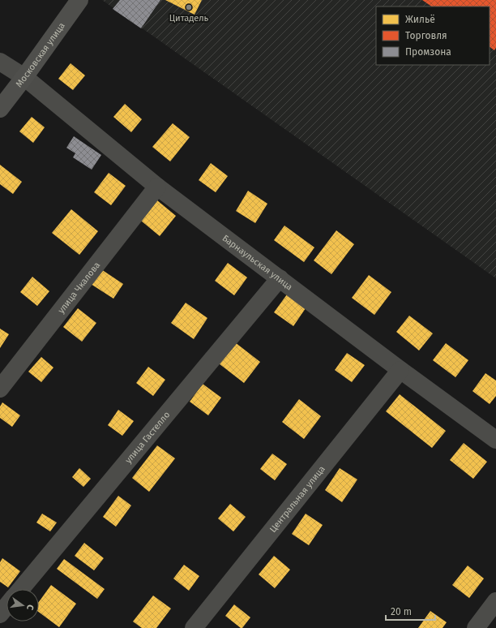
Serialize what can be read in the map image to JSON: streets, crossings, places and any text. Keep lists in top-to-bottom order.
{
  "streets": {
    "main road": ["Московская улица"],
    "street": [
      "Барнаульская улица",
      "улица Чкалова",
      "улица Гастелло",
      "Центральная улица"
    ]
  },
  "crossings": [
    ["Московская улица", "Барнаульская улица"],
    ["Барнаульская улица", "улица Чкалова"],
    ["Барнаульская улица", "улица Гастелло"],
    ["Барнаульская улица", "Центральная улица"]
  ],
  "places": ["Цитадель"],
  "legend": ["Жильё", "Торговля", "Промзона"],
  "scale_bar": "20 m",
  "north": "right"
}
